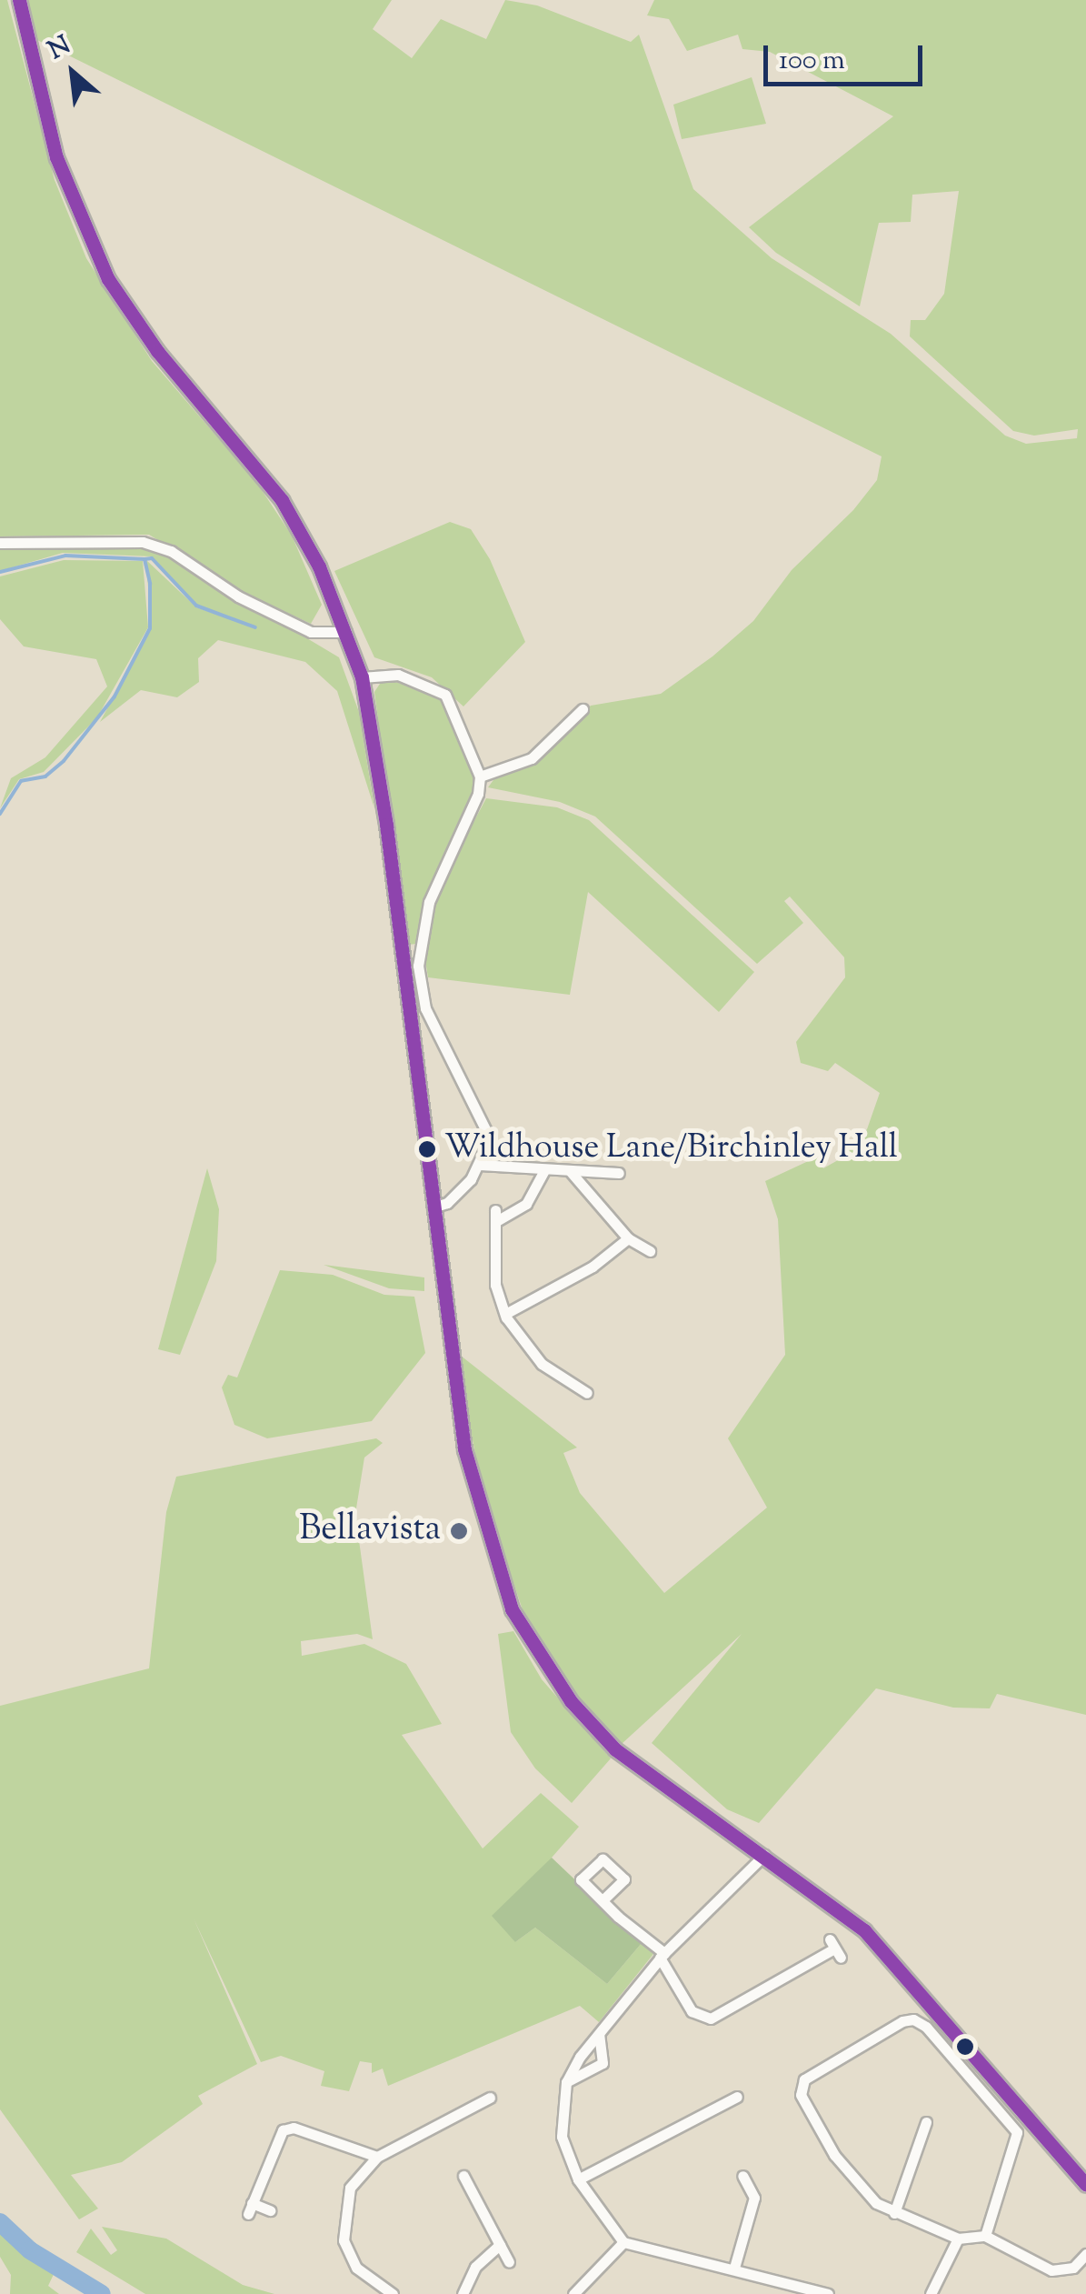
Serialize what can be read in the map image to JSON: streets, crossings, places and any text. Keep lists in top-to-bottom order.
{
  "places": ["Wildhouse Lane/Birchinley Hall", "Bellavista"],
  "scale_bar": "100 m",
  "north": "top left"
}
